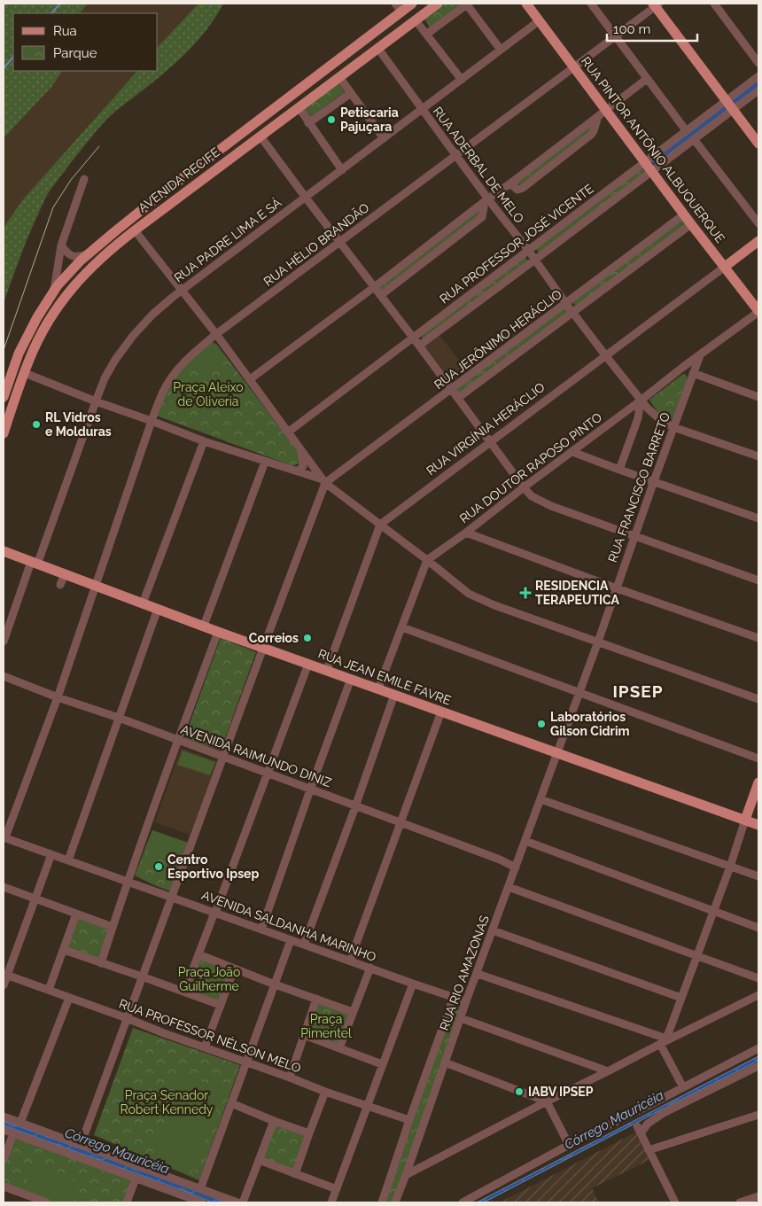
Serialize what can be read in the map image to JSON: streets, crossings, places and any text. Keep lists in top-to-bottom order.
{
  "streets": {
    "main road": [
      "RUA PINTOR ANTÔNIO ALBUQUERQUE",
      "AVENIDA RECIFE",
      "RUA VIRGÍNIA HERÁCLIO",
      "RUA JEAN EMILE FAVRE"
    ],
    "street": [
      "RUA ADERBAL DE MELO",
      "RUA PADRE LIMA E SÁ",
      "RUA PROFESSOR JOSÉ VICENTE",
      "RUA HÉLIO BRANDÃO",
      "RUA JERÔNIMO HERÁCLIO",
      "RUA DOUTOR RAPOSO PINTO",
      "RUA FRANCISCO BARRETO",
      "AVENIDA RAIMUNDO DINIZ",
      "AVENIDA SALDANHA MARINHO",
      "RUA RIO AMAZONAS",
      "RUA PROFESSOR NÉLSON MELO"
    ]
  },
  "crossings": [
    ["RUA PINTOR ANTÔNIO ALBUQUERQUE", "RUA PADRE LIMA E SÁ"],
    ["RUA PINTOR ANTÔNIO ALBUQUERQUE", "RUA PROFESSOR JOSÉ VICENTE"],
    ["RUA PINTOR ANTÔNIO ALBUQUERQUE", "RUA HÉLIO BRANDÃO"],
    ["RUA PINTOR ANTÔNIO ALBUQUERQUE", "RUA JERÔNIMO HERÁCLIO"],
    ["RUA PINTOR ANTÔNIO ALBUQUERQUE", "RUA VIRGÍNIA HERÁCLIO"],
    ["RUA PINTOR ANTÔNIO ALBUQUERQUE", "RUA DOUTOR RAPOSO PINTO"],
    ["RUA ADERBAL DE MELO", "AVENIDA RECIFE"],
    ["RUA ADERBAL DE MELO", "RUA PADRE LIMA E SÁ"],
    ["RUA ADERBAL DE MELO", "RUA PROFESSOR JOSÉ VICENTE"],
    ["RUA ADERBAL DE MELO", "RUA HÉLIO BRANDÃO"],
    ["RUA ADERBAL DE MELO", "RUA JERÔNIMO HERÁCLIO"],
    ["RUA ADERBAL DE MELO", "RUA VIRGÍNIA HERÁCLIO"],
    ["RUA ADERBAL DE MELO", "RUA DOUTOR RAPOSO PINTO"],
    ["RUA ADERBAL DE MELO", "RUA FRANCISCO BARRETO"],
    ["RUA PADRE LIMA E SÁ", "RUA JEAN EMILE FAVRE"],
    ["RUA HÉLIO BRANDÃO", "RUA JEAN EMILE FAVRE"],
    ["RUA HÉLIO BRANDÃO", "AVENIDA RAIMUNDO DINIZ"],
    ["RUA HÉLIO BRANDÃO", "AVENIDA SALDANHA MARINHO"],
    ["RUA DOUTOR RAPOSO PINTO", "RUA FRANCISCO BARRETO"],
    ["RUA FRANCISCO BARRETO", "RUA JEAN EMILE FAVRE"],
    ["RUA FRANCISCO BARRETO", "RUA RIO AMAZONAS"],
    ["RUA JEAN EMILE FAVRE", "RUA RIO AMAZONAS"],
    ["AVENIDA RAIMUNDO DINIZ", "RUA RIO AMAZONAS"],
    ["AVENIDA SALDANHA MARINHO", "RUA RIO AMAZONAS"],
    ["RUA RIO AMAZONAS", "RUA PROFESSOR NÉLSON MELO"]
  ],
  "districts": ["IPSEP"],
  "water": ["Córrego Mauricéia"],
  "parks": [
    "Praça Aleixo de Oliveria",
    "Praça João Guilherme",
    "Praça Pimentel",
    "Praça Senador Robert Kennedy"
  ],
  "places": {
    "other": [
      "Petiscaria Pajuçara",
      "RL Vidros e Molduras",
      "Correios",
      "Laboratórios Gilson Cidrim",
      "Centro Esportivo Ipsep",
      "IABV IPSEP"
    ],
    "health": ["RESIDENCIA TERAPEUTICA"]
  },
  "legend": ["Rua", "Parque"],
  "scale_bar": "100 m"
}
